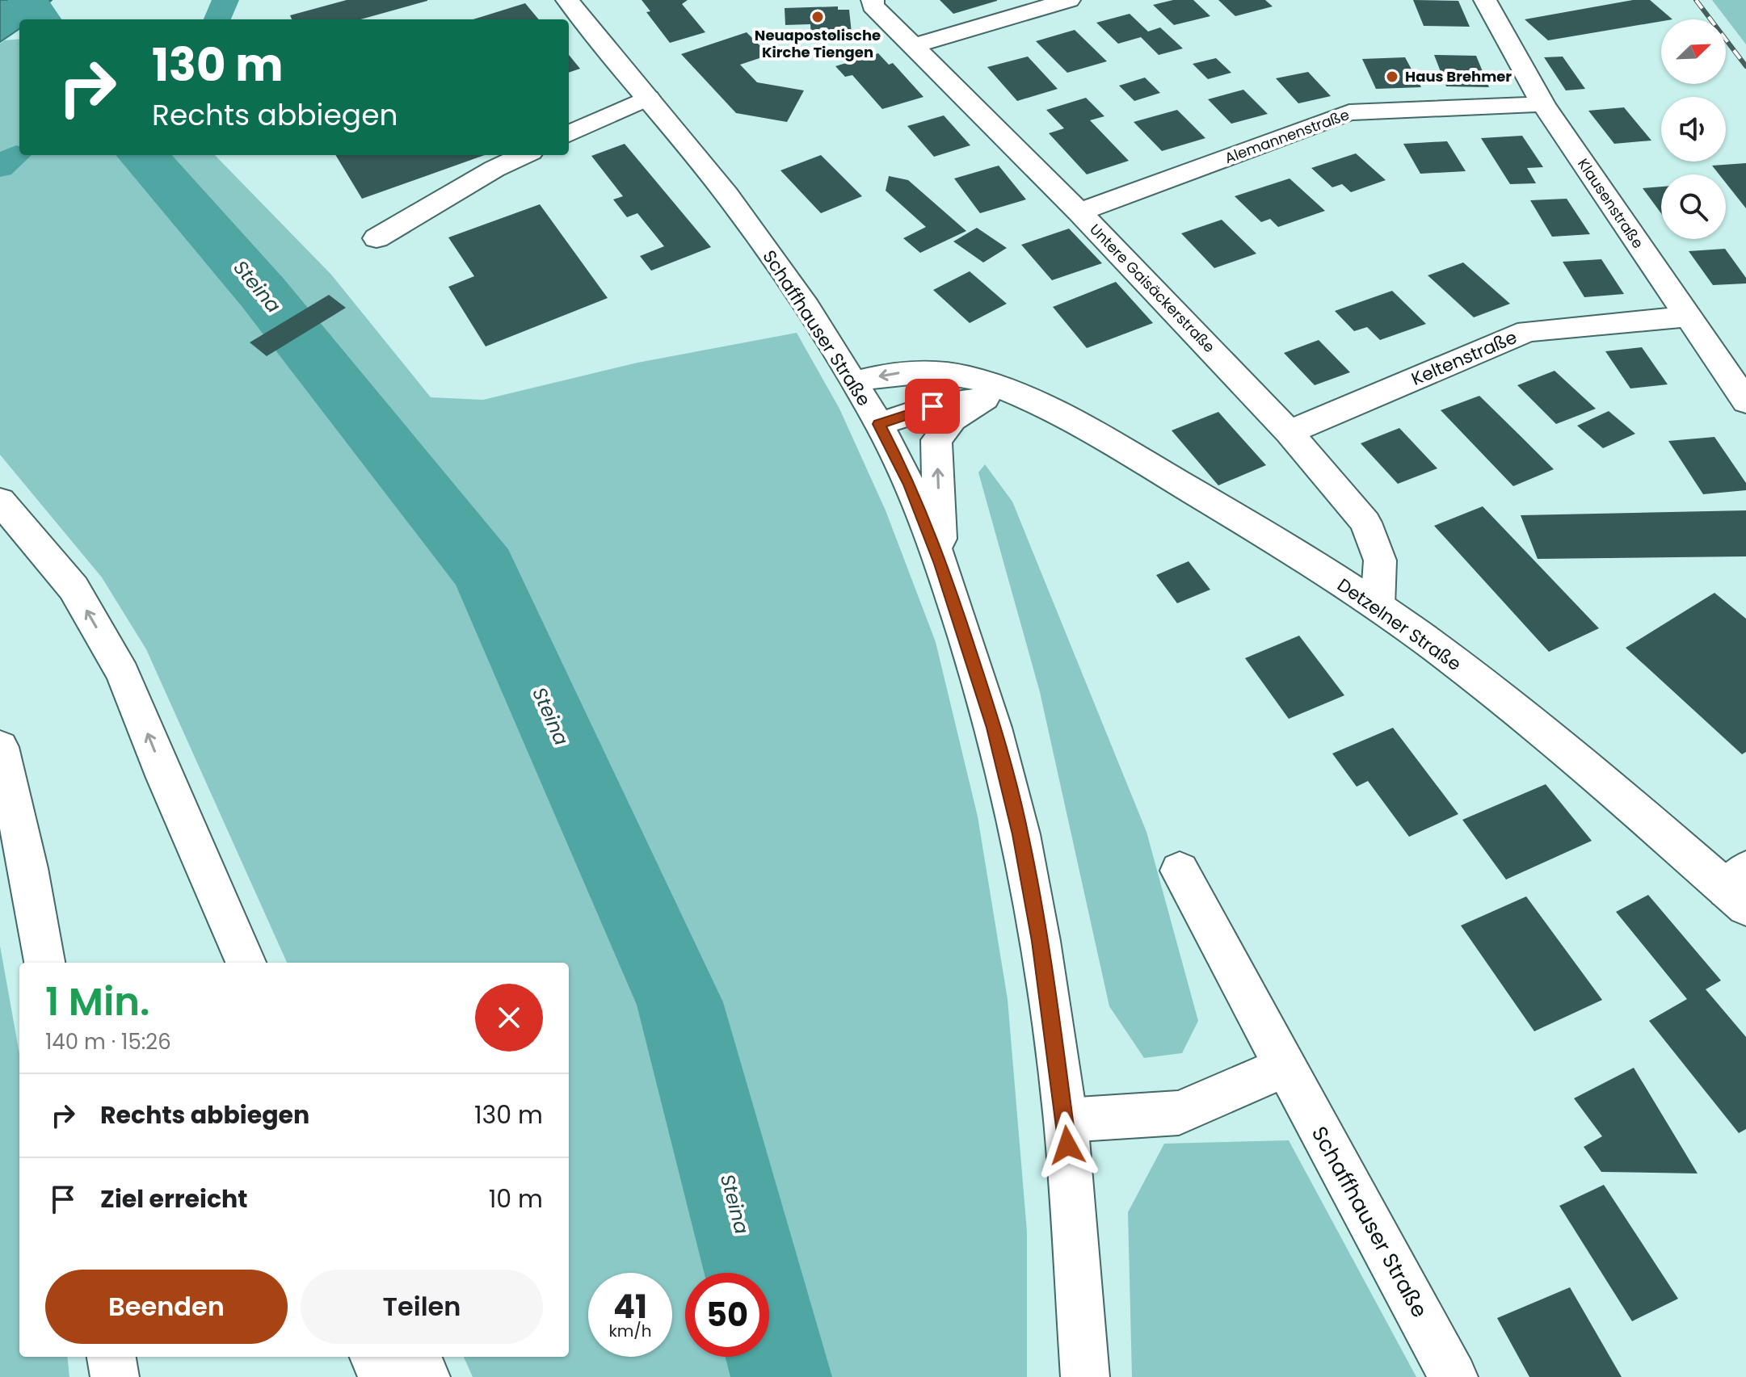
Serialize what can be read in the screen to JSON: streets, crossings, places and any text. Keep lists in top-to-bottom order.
{
  "streets": {
    "main road": [
      "Alemannenstraße",
      "Klausenstraße",
      "Untere Gaisäckerstraße",
      "Schaffhauser Straße",
      "Keltenstraße",
      "Detzelner Straße"
    ]
  },
  "crossings": [
    ["Alemannenstraße", "Klausenstraße"],
    ["Alemannenstraße", "Untere Gaisäckerstraße"],
    ["Klausenstraße", "Keltenstraße"],
    ["Untere Gaisäckerstraße", "Keltenstraße"],
    ["Untere Gaisäckerstraße", "Detzelner Straße"],
    ["Schaffhauser Straße", "Detzelner Straße"]
  ],
  "water": ["Steina"],
  "places": ["Neuapostolische Kirche Tiengen", "Haus Brehmer"],
  "north": "top right",
  "page": {
    "turn": ["130 m", "Rechts abbiegen"],
    "heading": ["1 Min.", "140 m · 15:26"],
    "list": [
      {
        "name": "Rechts abbiegen",
        "value": "130 m"
      },
      {
        "name": "Ziel erreicht",
        "value": "10 m"
      }
    ],
    "buttons": ["Beenden", "Teilen"],
    "speed": "41 km/h",
    "limit": "50"
  }
}
